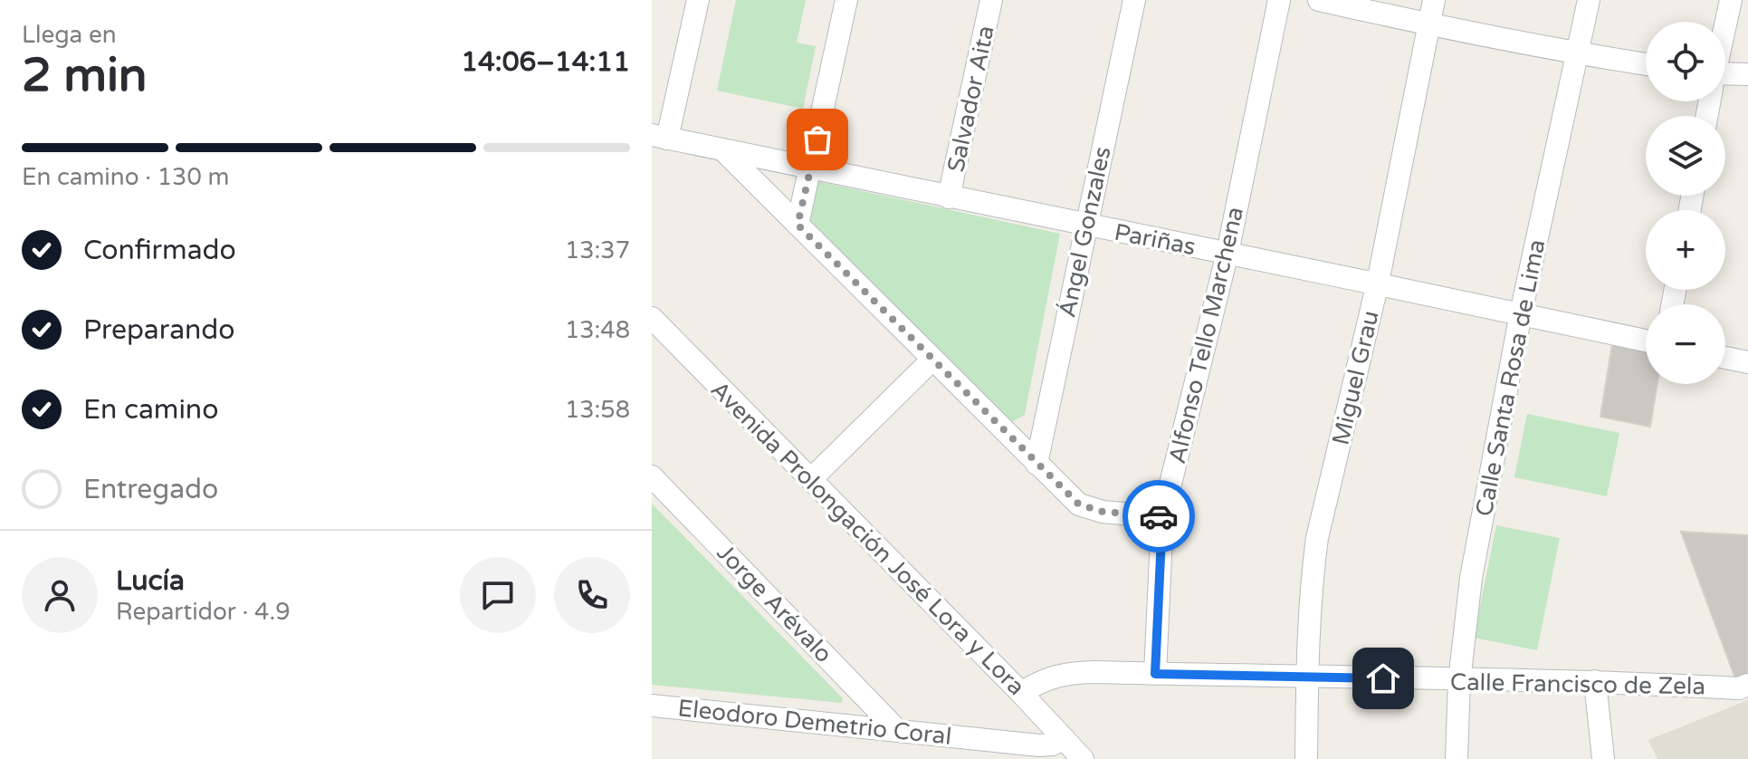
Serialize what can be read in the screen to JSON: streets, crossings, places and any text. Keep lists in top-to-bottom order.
{
  "streets": {
    "street": [
      "Salvador Aita",
      "Ángel Gonzales",
      "Pariñas",
      "Alfonso Tello Marchena",
      "Miguel Grau",
      "Calle Santa Rosa de Lima",
      "Avenida Prolongación José Lora y Lora",
      "Jorge Arévalo",
      "Calle Francisco de Zela",
      "Eleodoro Demetrio Coral"
    ]
  },
  "crossings": [
    ["Salvador Aita", "Pariñas"],
    ["Ángel Gonzales", "Pariñas"],
    ["Pariñas", "Alfonso Tello Marchena"],
    ["Pariñas", "Miguel Grau"],
    ["Pariñas", "Calle Santa Rosa de Lima"],
    ["Alfonso Tello Marchena", "Calle Francisco de Zela"],
    ["Miguel Grau", "Calle Francisco de Zela"],
    ["Calle Santa Rosa de Lima", "Calle Francisco de Zela"],
    ["Avenida Prolongación José Lora y Lora", "Calle Francisco de Zela"],
    ["Avenida Prolongación José Lora y Lora", "Eleodoro Demetrio Coral"],
    ["Jorge Arévalo", "Eleodoro Demetrio Coral"]
  ],
  "page": {
    "heading": ["2 min", "Llega en", "14:06–14:11"],
    "panel": ["Lucía", "Repartidor · 4.9"],
    "map_buttons": ["+", "−"],
    "bar": "En camino · 130 m",
    "list": [
      ["Confirmado", "13:37"],
      ["Preparando", "13:48"],
      ["En camino", "13:58"],
      "Entregado"
    ]
  }
}
